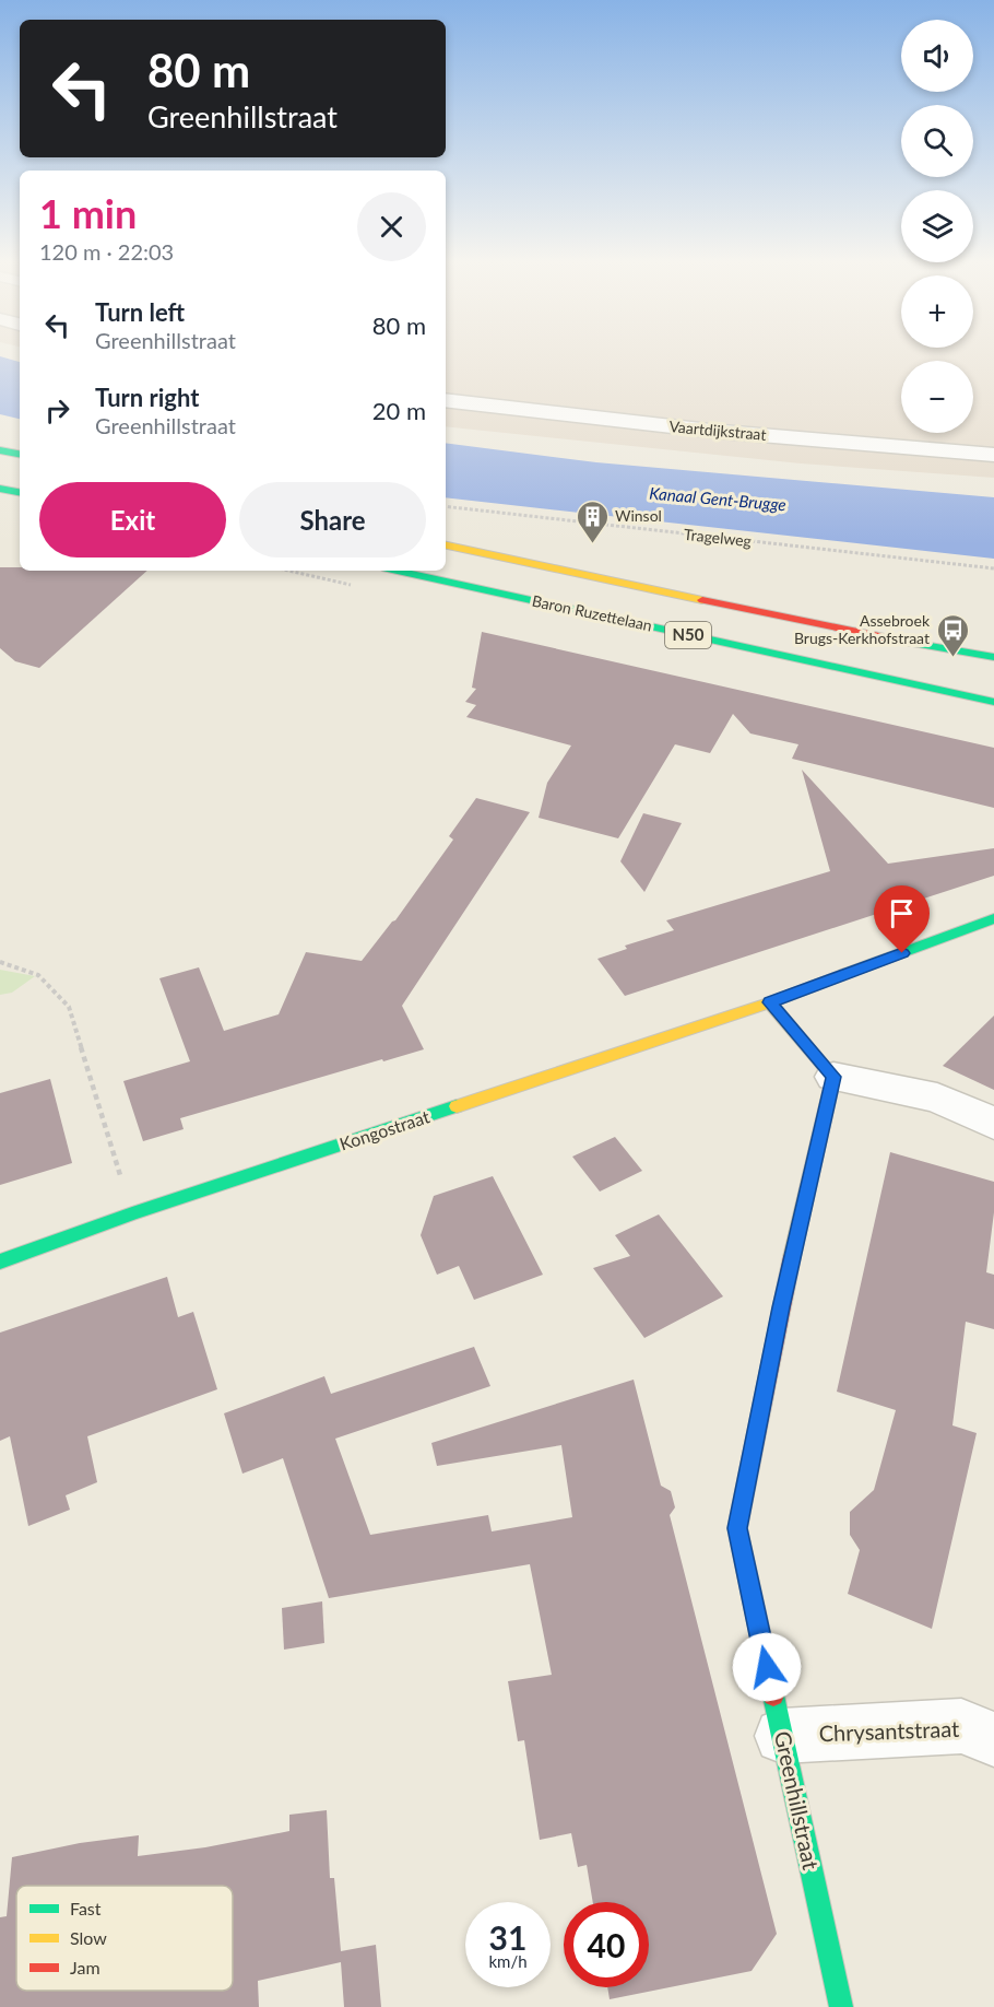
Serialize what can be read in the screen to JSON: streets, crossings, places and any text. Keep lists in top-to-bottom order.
{
  "streets": {
    "street": [
      "Vaartdijkstraat",
      "Baron Ruzettelaan",
      "N50",
      "Kongostraat",
      "Chrysantstraat",
      "Greenhillstraat"
    ],
    "path": ["Tragelweg"]
  },
  "crossings": [
    ["Chrysantstraat", "Greenhillstraat"]
  ],
  "water": ["Kanaal Gent-Brugge"],
  "places": {
    "building": ["Winsol"],
    "bus stop": ["Assebroek Brugs-Kerkhofstraat"]
  },
  "legend": ["Fast", "Slow", "Jam"],
  "page": {
    "map_buttons": ["+", "−"],
    "turn": ["80 m", "Greenhillstraat"],
    "heading": ["1 min", "120 m · 22:03"],
    "list": [
      {
        "name": "Turn left",
        "note": "Greenhillstraat",
        "value": "80 m"
      },
      {
        "name": "Turn right",
        "note": "Greenhillstraat",
        "value": "20 m"
      }
    ],
    "buttons": ["Exit", "Share"],
    "speed": "31 km/h",
    "limit": "40"
  }
}
